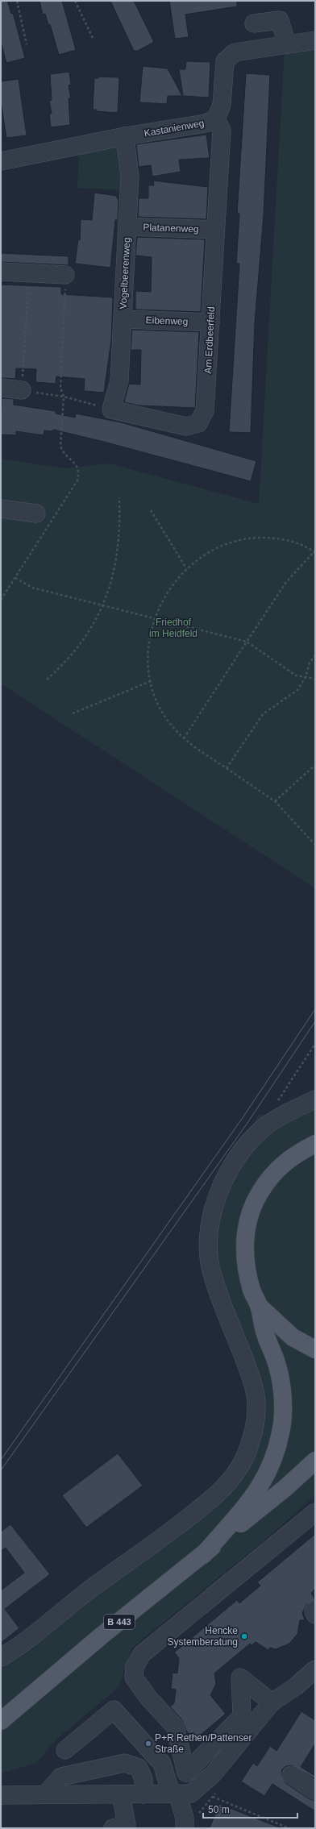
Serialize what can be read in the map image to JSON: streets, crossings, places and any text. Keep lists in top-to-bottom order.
{
  "streets": {
    "main road": ["B 443"],
    "street": [
      "Kastanienweg",
      "Platanenweg",
      "Vogelbeerenweg",
      "Eibenweg",
      "Am Erdbeerfeld"
    ]
  },
  "crossings": [
    ["Kastanienweg", "Vogelbeerenweg"],
    ["Kastanienweg", "Am Erdbeerfeld"],
    ["Platanenweg", "Vogelbeerenweg"],
    ["Platanenweg", "Am Erdbeerfeld"],
    ["Vogelbeerenweg", "Eibenweg"],
    ["Vogelbeerenweg", "Am Erdbeerfeld"],
    ["Eibenweg", "Am Erdbeerfeld"]
  ],
  "parks": ["Friedhof im Heidfeld"],
  "places": ["Hencke Systemberatung", "P+R Rethen/Pattenser Straße"],
  "scale_bar": "50 m"
}
